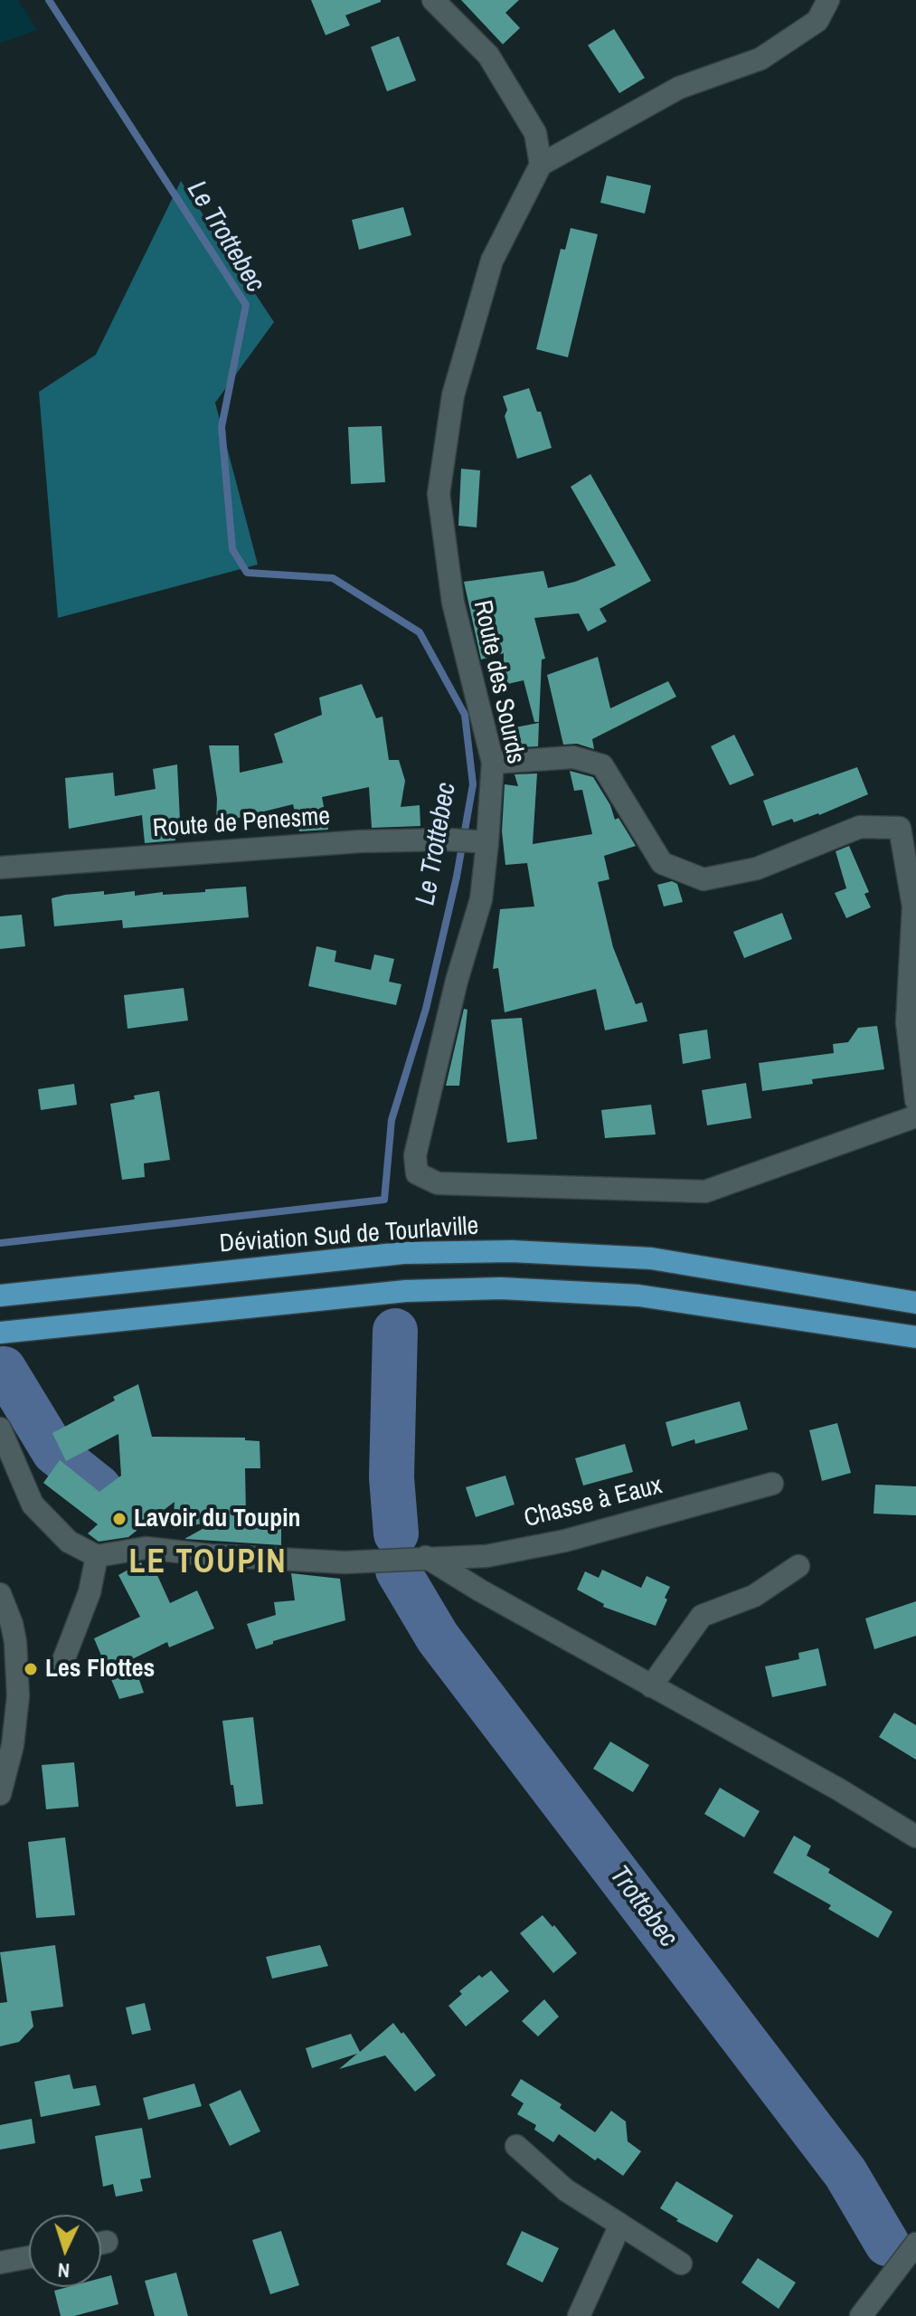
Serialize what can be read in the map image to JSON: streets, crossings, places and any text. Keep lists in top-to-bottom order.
{
  "streets": {
    "highway": ["Déviation Sud de Tourlaville"],
    "street": ["Route des Sourds", "Route de Penesme", "Chasse à Eaux"]
  },
  "crossings": [
    ["Route des Sourds", "Route de Penesme"]
  ],
  "districts": ["LE TOUPIN"],
  "water": ["Le Trottebec", "Trottebec"],
  "places": ["Lavoir du Toupin", "Les Flottes"],
  "north": "bottom"
}
